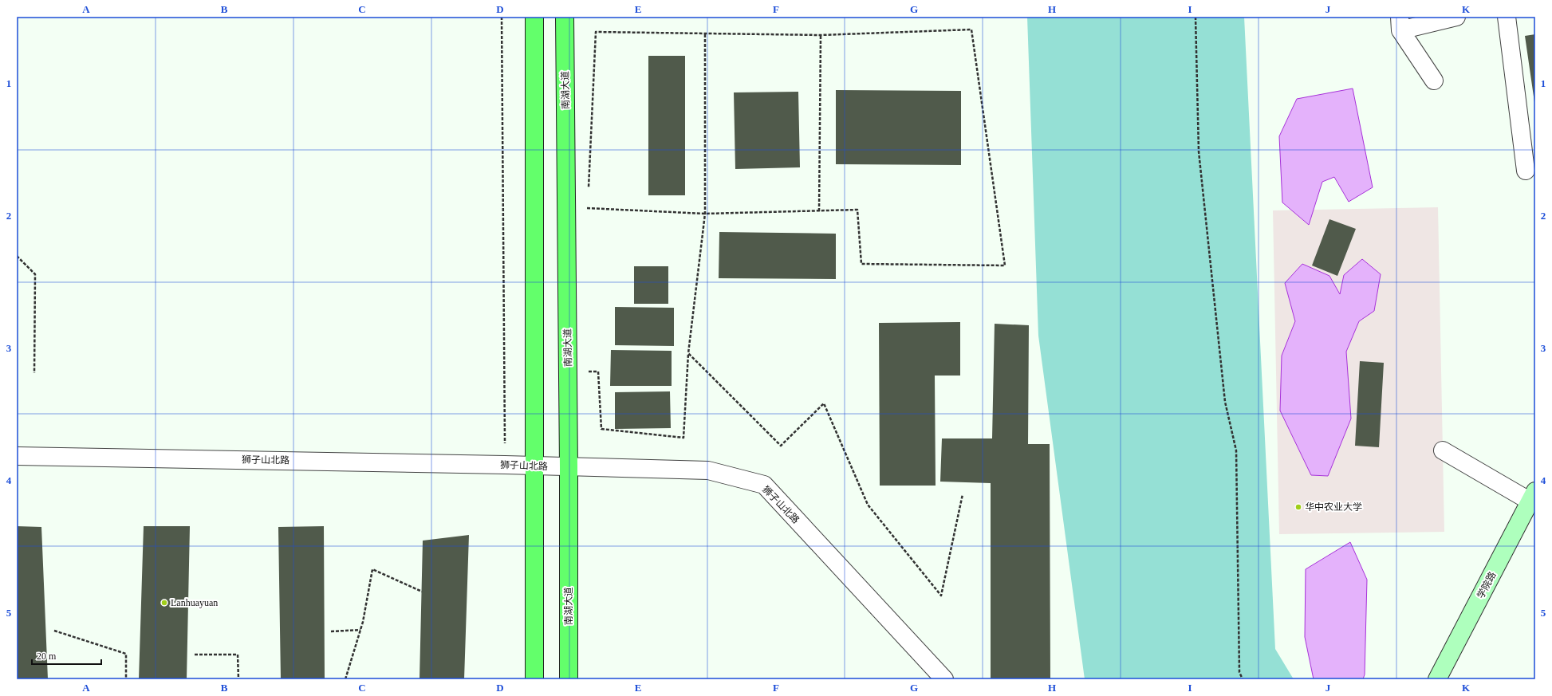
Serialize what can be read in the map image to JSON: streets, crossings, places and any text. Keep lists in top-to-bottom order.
{
  "streets": {
    "main road": ["南湖大道"],
    "street": ["狮子山北路", "学院路"]
  },
  "crossings": [
    ["南湖大道", "狮子山北路"]
  ],
  "places": ["华中农业大学", "Lanhuayuan"],
  "scale_bar": "20 m",
  "grid": {
    "columns": [
      "A",
      "B",
      "C",
      "D",
      "E",
      "F",
      "G",
      "H",
      "I",
      "J",
      "K"
    ],
    "rows": [
      "1",
      "2",
      "3",
      "4",
      "5"
    ]
  }
}
